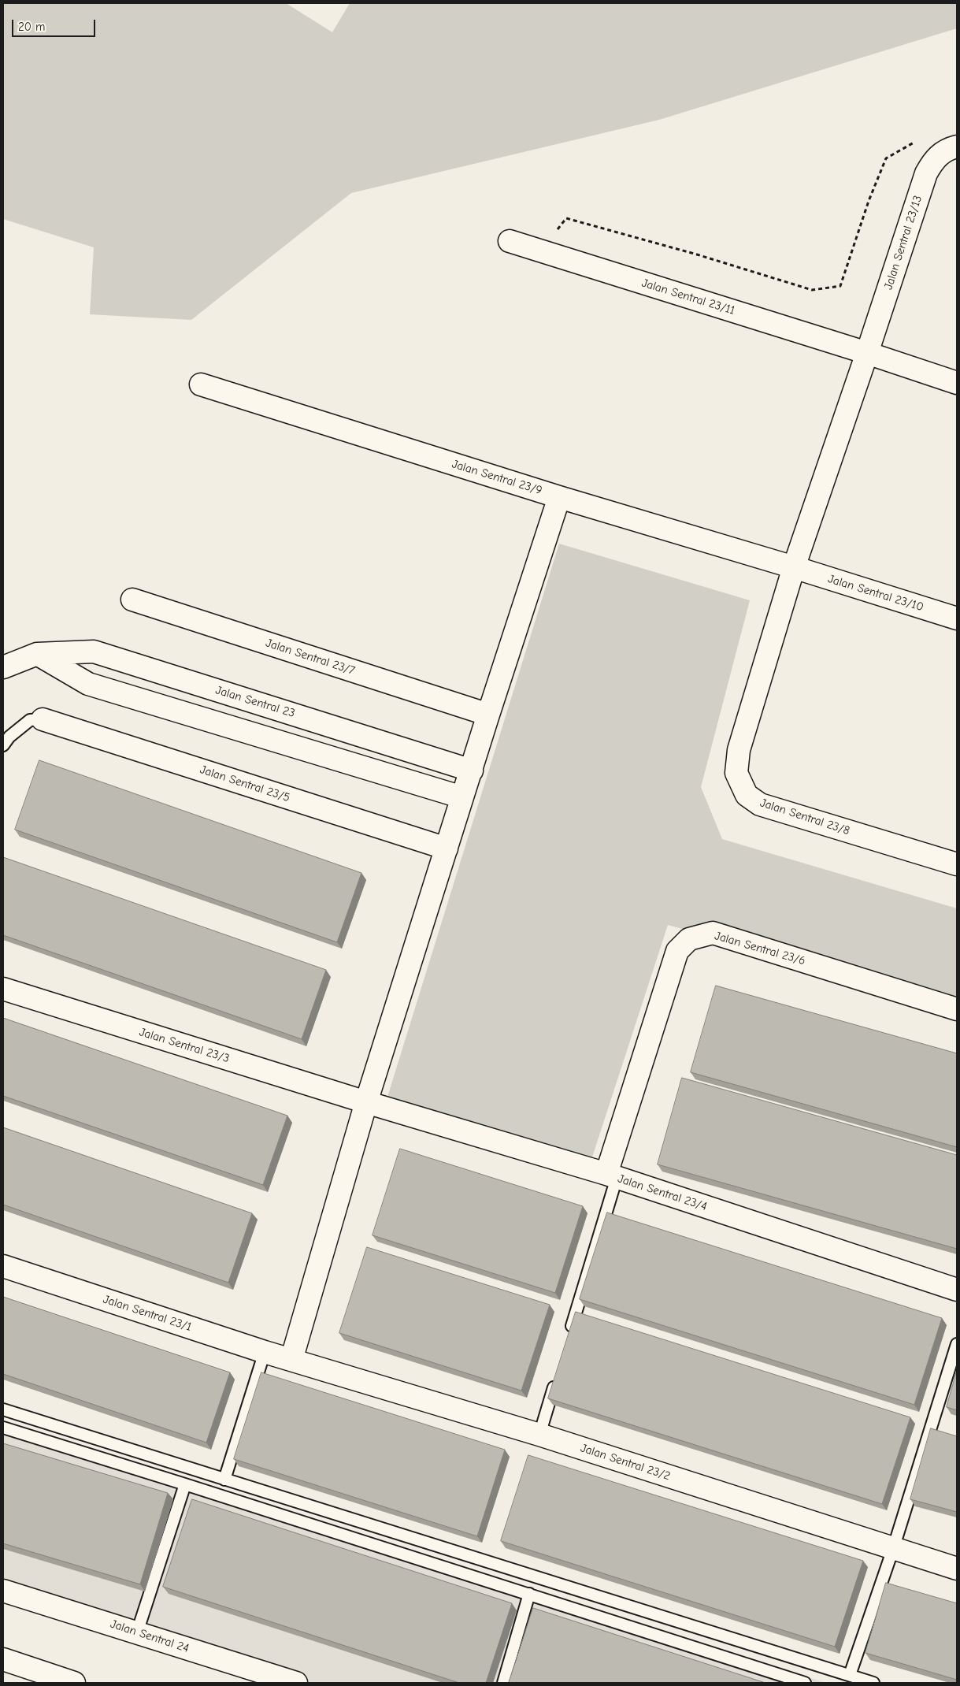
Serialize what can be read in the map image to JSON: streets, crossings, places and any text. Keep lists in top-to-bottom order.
{
  "streets": {
    "street": [
      "Jalan Sentral 23/13",
      "Jalan Sentral 23/11",
      "Jalan Sentral 23/9",
      "Jalan Sentral 23/10",
      "Jalan Sentral 23/7",
      "Jalan Sentral 23",
      "Jalan Sentral 23/5",
      "Jalan Sentral 23/8",
      "Jalan Sentral 23/6",
      "Jalan Sentral 23/3",
      "Jalan Sentral 23/4",
      "Jalan Sentral 23/1",
      "Jalan Sentral 23/2",
      "Jalan Sentral 24"
    ]
  },
  "crossings": [
    ["Jalan Sentral 23/13", "Jalan Sentral 23/11"],
    ["Jalan Sentral 23/13", "Jalan Sentral 23/9"],
    ["Jalan Sentral 23/13", "Jalan Sentral 23/10"],
    ["Jalan Sentral 23/13", "Jalan Sentral 23/8"],
    ["Jalan Sentral 23/9", "Jalan Sentral 23/10"],
    ["Jalan Sentral 23/9", "Jalan Sentral 23/8"],
    ["Jalan Sentral 23/10", "Jalan Sentral 23/8"],
    ["Jalan Sentral 23/6", "Jalan Sentral 23/4"],
    ["Jalan Sentral 23/3", "Jalan Sentral 23/4"],
    ["Jalan Sentral 23/1", "Jalan Sentral 23/2"]
  ],
  "scale_bar": "20 m"
}
